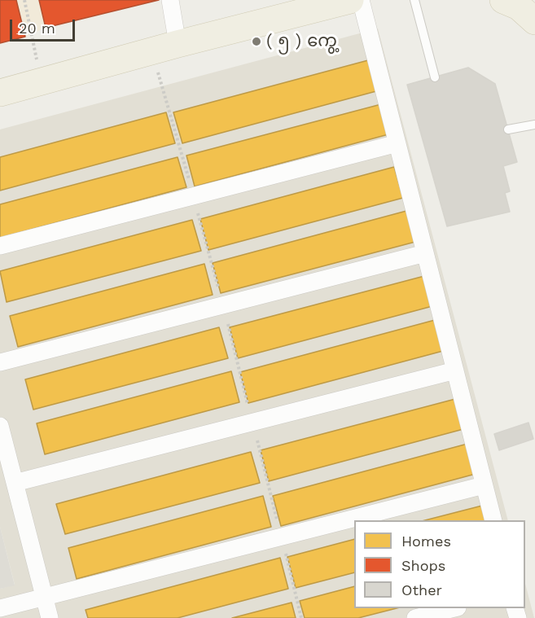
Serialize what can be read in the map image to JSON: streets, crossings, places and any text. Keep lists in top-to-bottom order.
{
  "places": ["( ၅ ) ကွေ့"],
  "legend": ["Homes", "Shops", "Other"],
  "scale_bar": "20 m"
}
